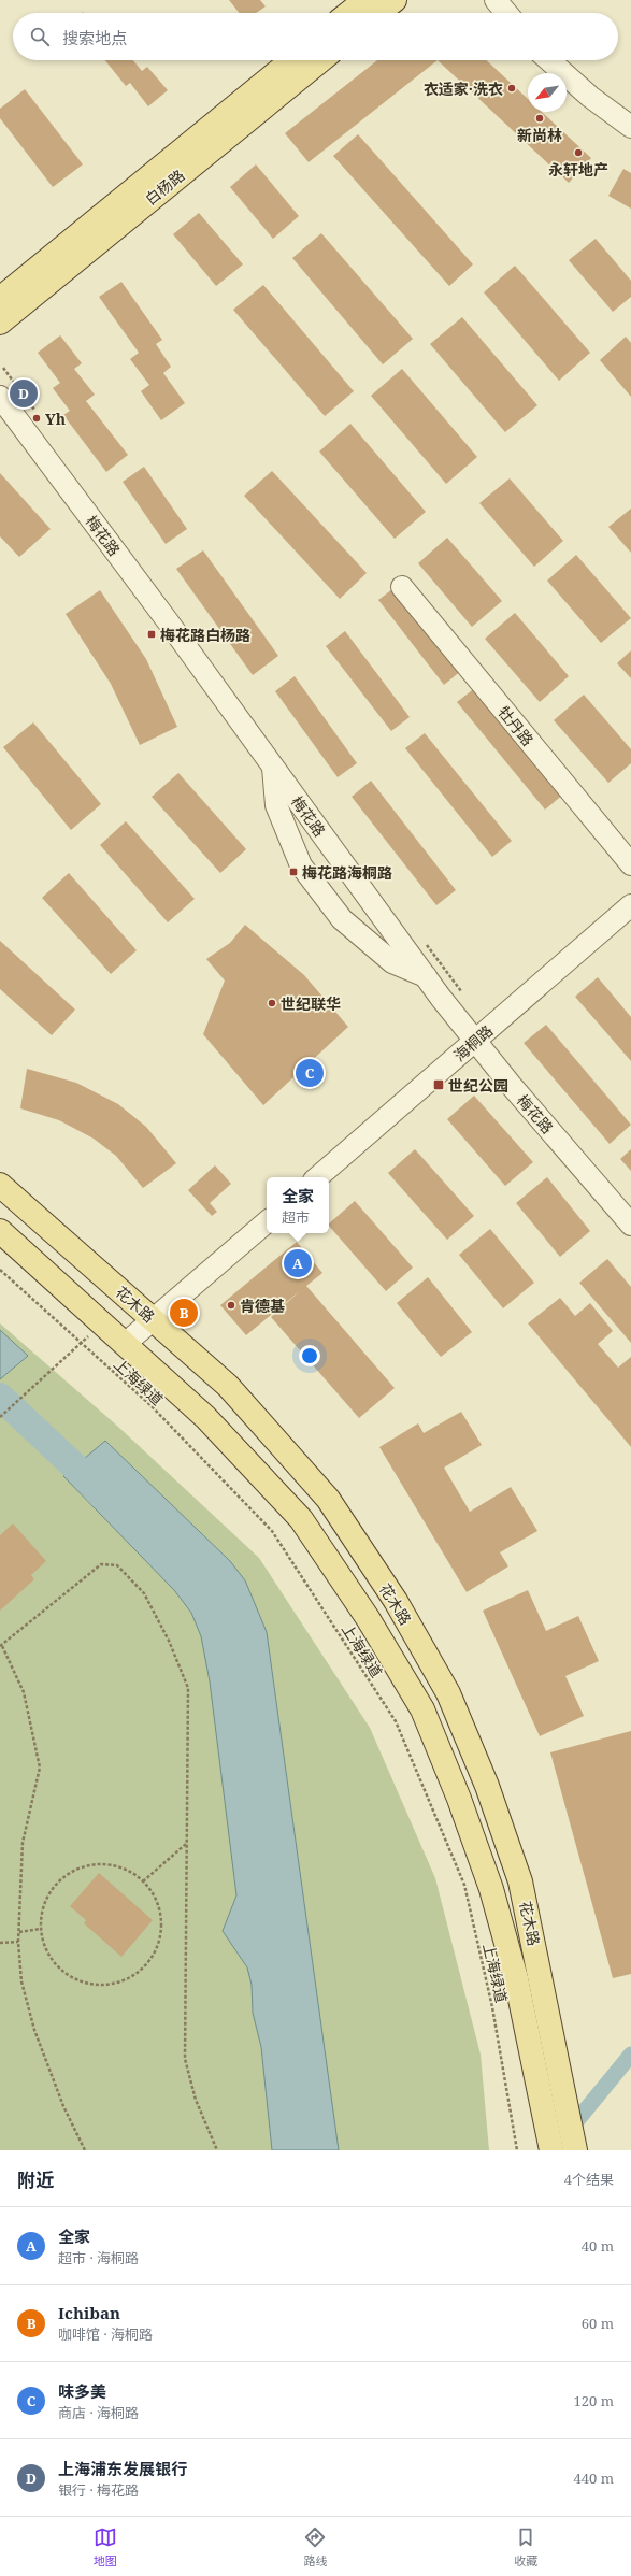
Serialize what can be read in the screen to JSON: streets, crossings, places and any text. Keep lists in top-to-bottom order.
{
  "streets": {
    "main road": ["白杨路", "花木路"],
    "street": ["梅花路", "牡丹路", "海桐路"],
    "path": ["上海绿道"]
  },
  "crossings": [
    ["梅花路", "海桐路"]
  ],
  "places": {
    "other": [
      "衣适家·洗衣",
      "新尚林",
      "永轩地产",
      "Yh",
      "世纪联华",
      "肯德基"
    ],
    "transit": ["梅花路白杨路", "梅花路海桐路", "世纪公园"]
  },
  "north": "bottom left",
  "page": {
    "search": "搜索地点",
    "pins": [
      "D",
      "C",
      "A",
      "B"
    ],
    "popup": ["全家", "超市"],
    "heading": ["附近", "4个结果"],
    "list": [
      {
        "mark": "A",
        "name": "全家",
        "note": "超市 · 海桐路",
        "value": "40 m"
      },
      {
        "mark": "B",
        "name": "Ichiban",
        "note": "咖啡馆 · 海桐路",
        "value": "60 m"
      },
      {
        "mark": "C",
        "name": "味多美",
        "note": "商店 · 海桐路",
        "value": "120 m"
      },
      {
        "mark": "D",
        "name": "上海浦东发展银行",
        "note": "银行 · 梅花路",
        "value": "440 m"
      }
    ],
    "nav": ["地图", "路线", "收藏"]
  }
}
